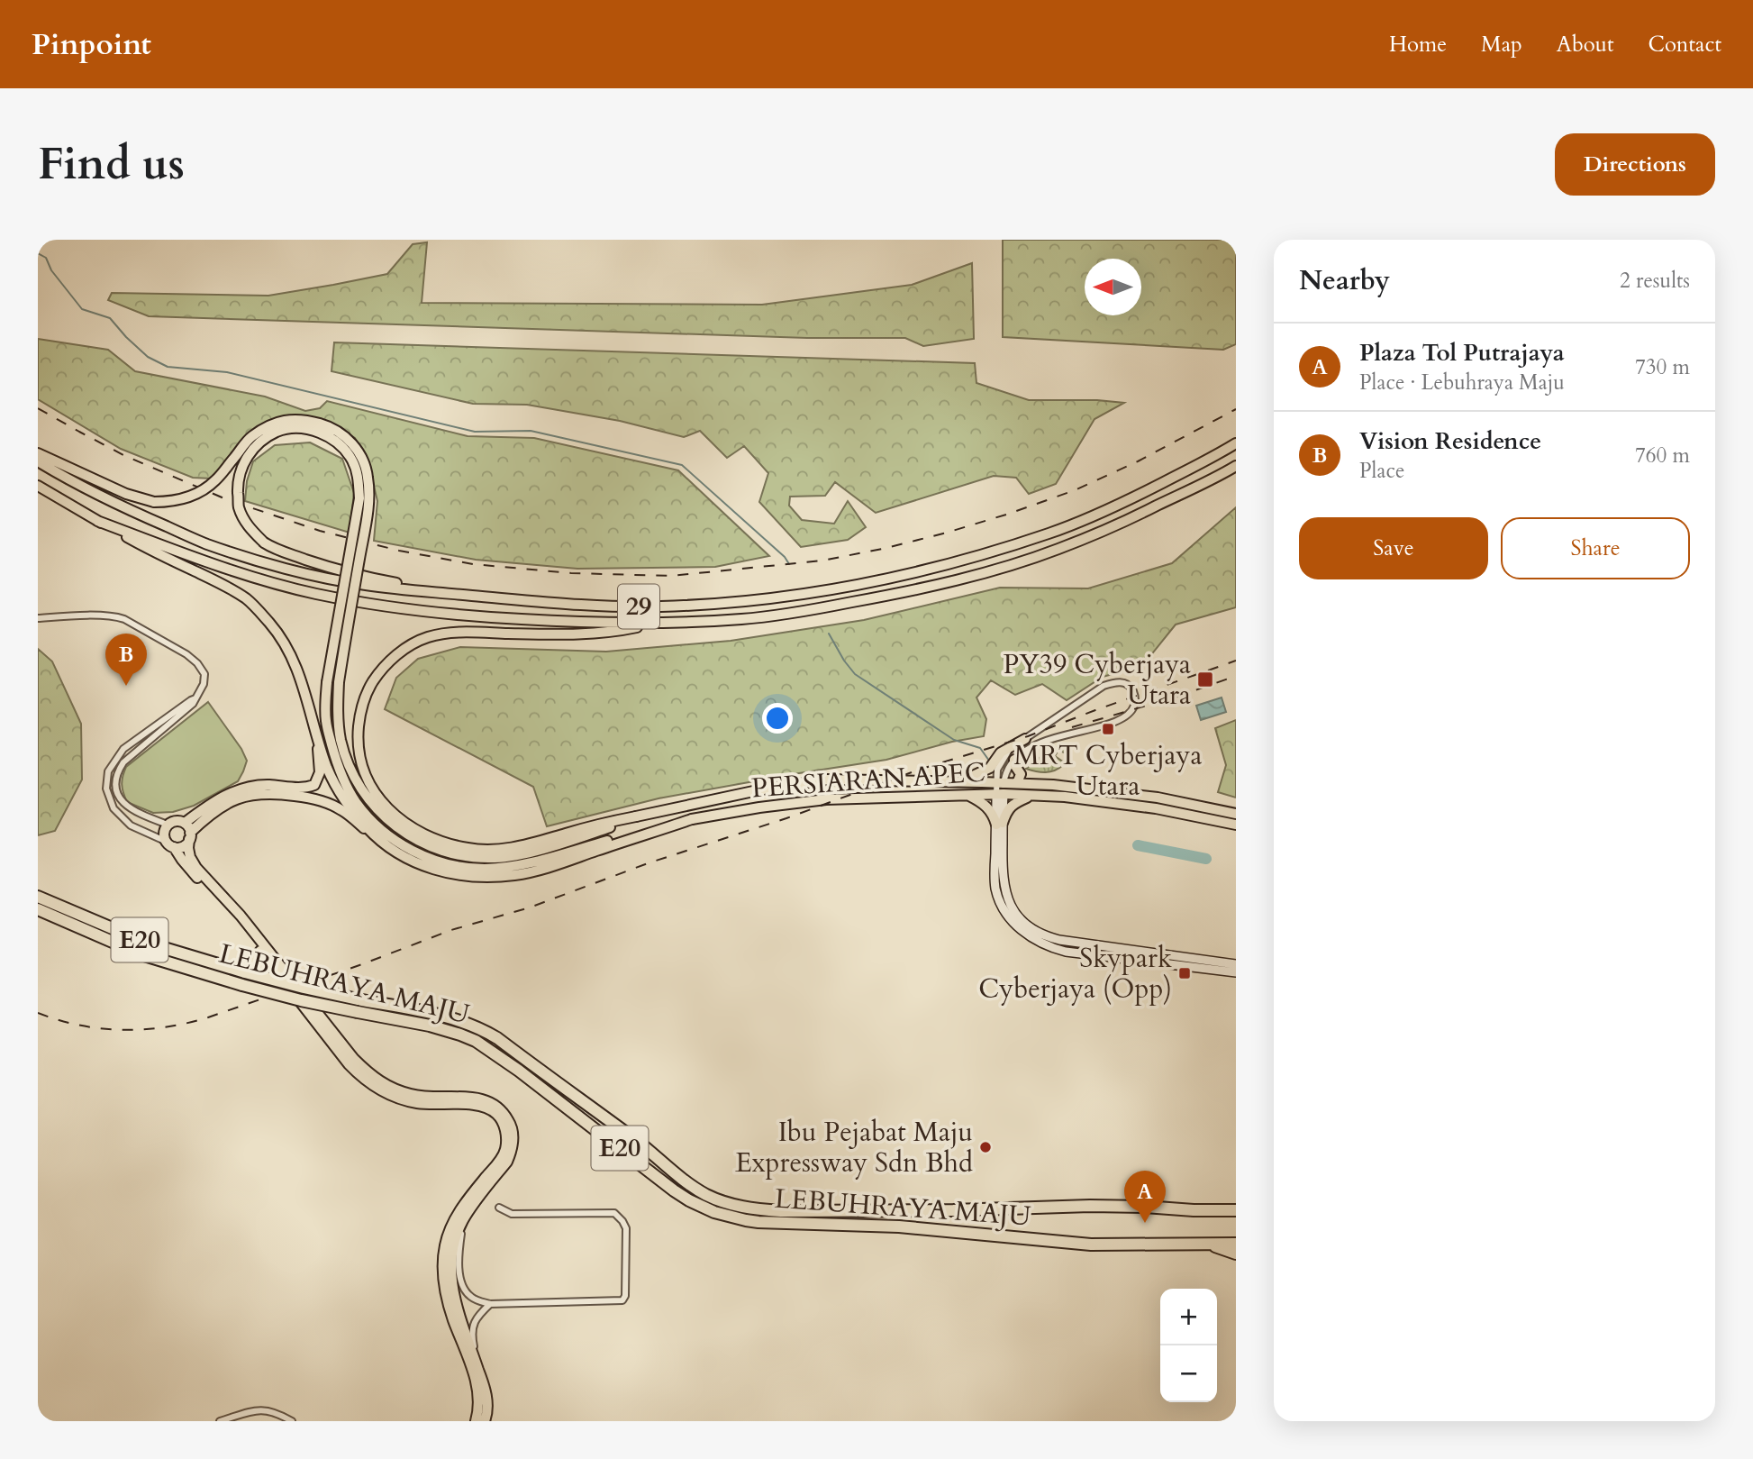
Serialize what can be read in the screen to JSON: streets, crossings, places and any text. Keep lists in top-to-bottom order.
{
  "streets": {
    "highway": ["E20", "LEBUHRAYA MAJU"],
    "main road": ["29", "PERSIARAN APEC"]
  },
  "places": {
    "transit": ["PY39 Cyberjaya Utara", "MRT Cyberjaya Utara", "Skypark Cyberjaya (Opp)"],
    "other": ["Ibu Pejabat Maju Expressway Sdn Bhd"]
  },
  "north": "left",
  "page": {
    "header": "Pinpoint",
    "nav": [
      "Home",
      "Map",
      "About",
      "Contact"
    ],
    "buttons": [
      "Directions",
      ["Save", "Share"]
    ],
    "title": "Find us",
    "heading": ["Nearby", "2 results"],
    "list": [
      {
        "mark": "A",
        "name": "Plaza Tol Putrajaya",
        "note": "Place · Lebuhraya Maju",
        "value": "730 m"
      },
      {
        "mark": "B",
        "name": "Vision Residence",
        "note": "Place",
        "value": "760 m"
      }
    ],
    "pins": ["B", "A"],
    "map_buttons": ["+", "−"]
  }
}
